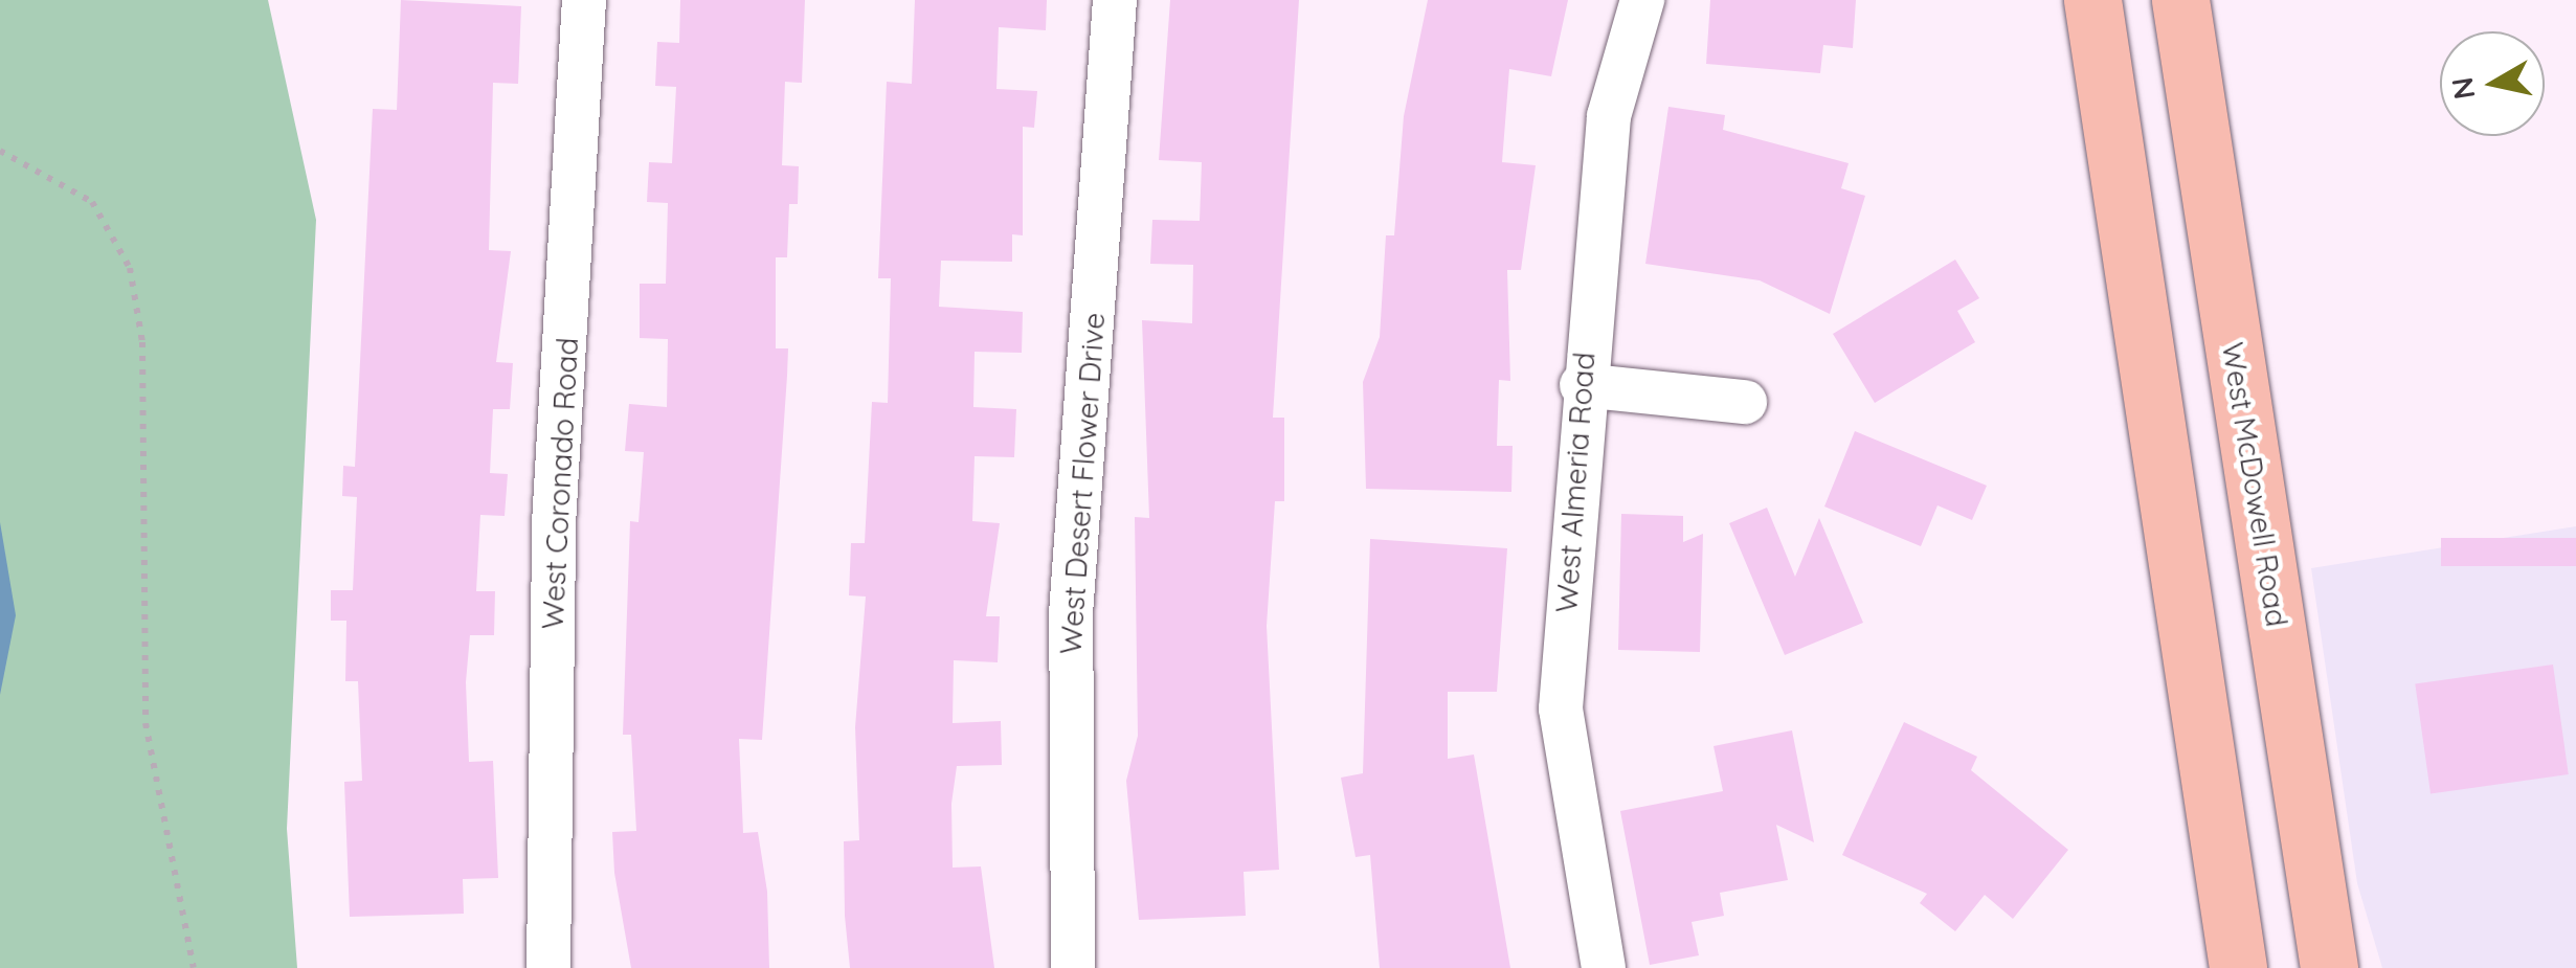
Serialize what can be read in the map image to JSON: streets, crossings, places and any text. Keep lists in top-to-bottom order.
{
  "streets": {
    "main road": ["West McDowell Road"],
    "street": ["West Almeria Road", "West Coronado Road", "West Desert Flower Drive"]
  },
  "north": "left"
}
